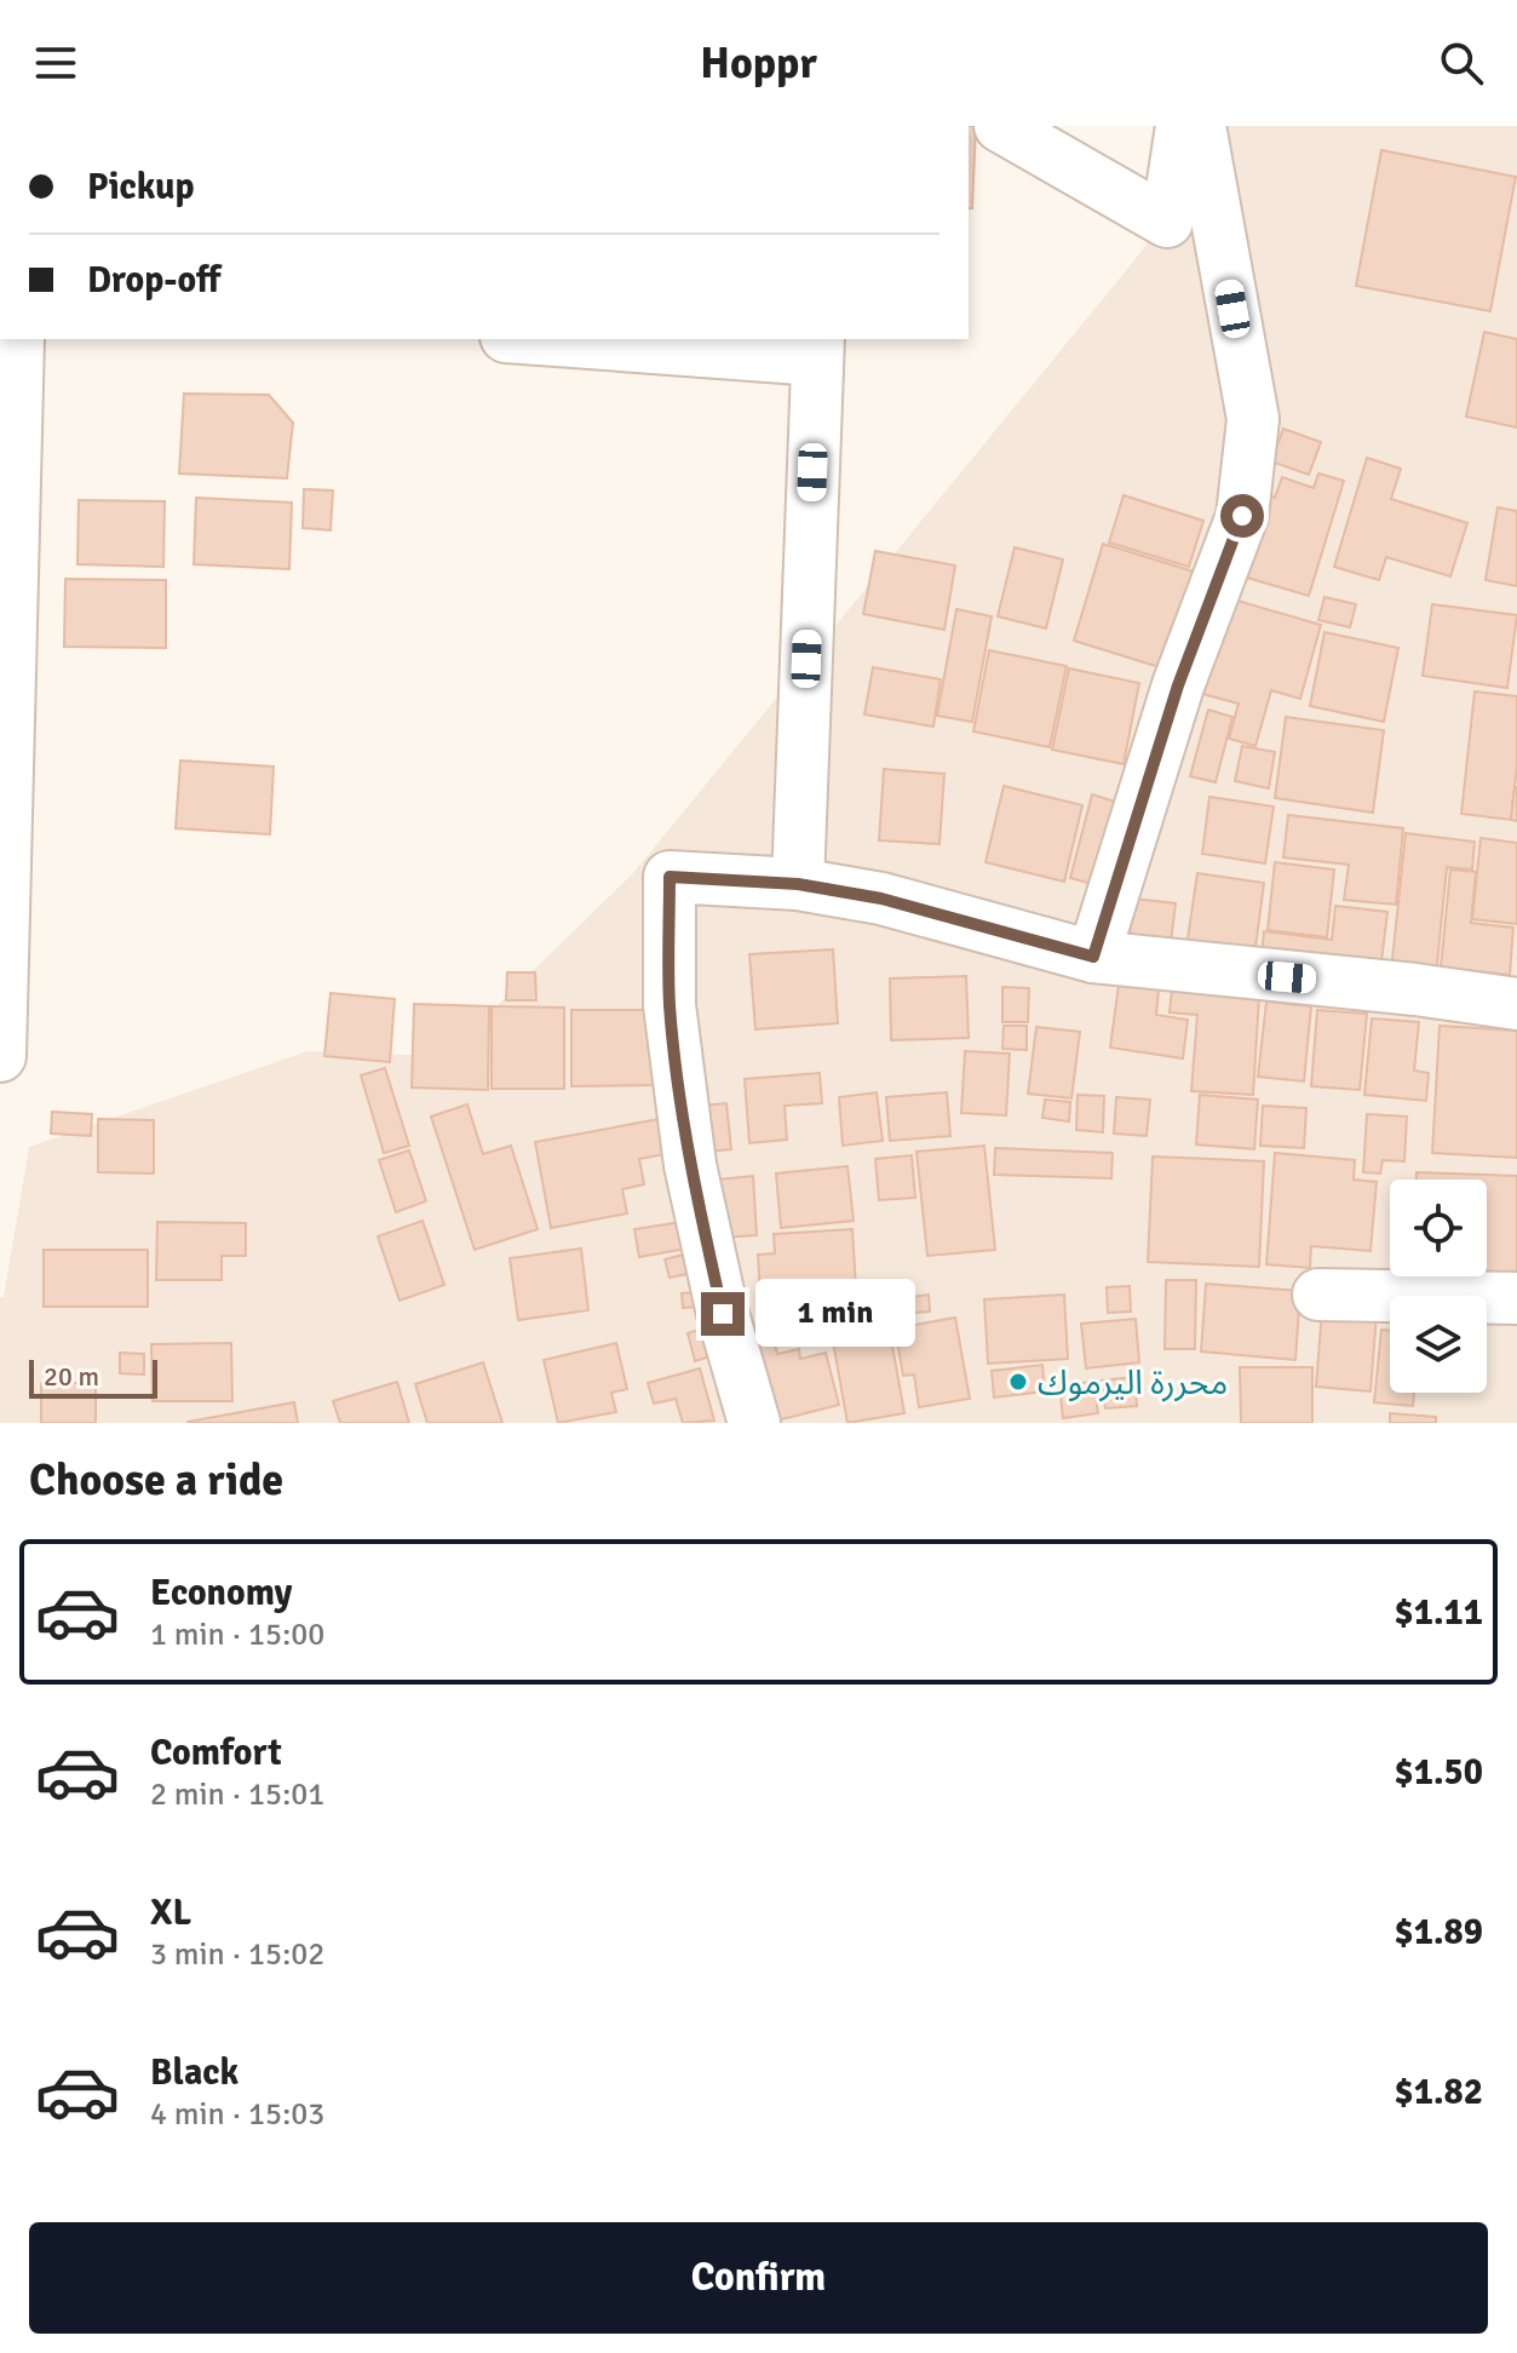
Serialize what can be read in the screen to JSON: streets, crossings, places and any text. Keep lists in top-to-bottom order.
{
  "places": ["محررة اليرموك"],
  "scale_bar": "20 m",
  "page": {
    "header": "Hoppr",
    "banner": ["Pickup", "Drop-off"],
    "bubble": "1 min",
    "scale": "20 m",
    "heading": "Choose a ride",
    "list": [
      {
        "name": "Economy",
        "note": "1 min · 15:00",
        "value": "$1.11"
      },
      {
        "name": "Comfort",
        "note": "2 min · 15:01",
        "value": "$1.50"
      },
      {
        "name": "XL",
        "note": "3 min · 15:02",
        "value": "$1.89"
      },
      {
        "name": "Black",
        "note": "4 min · 15:03",
        "value": "$1.82"
      }
    ],
    "buttons": "Confirm"
  }
}
